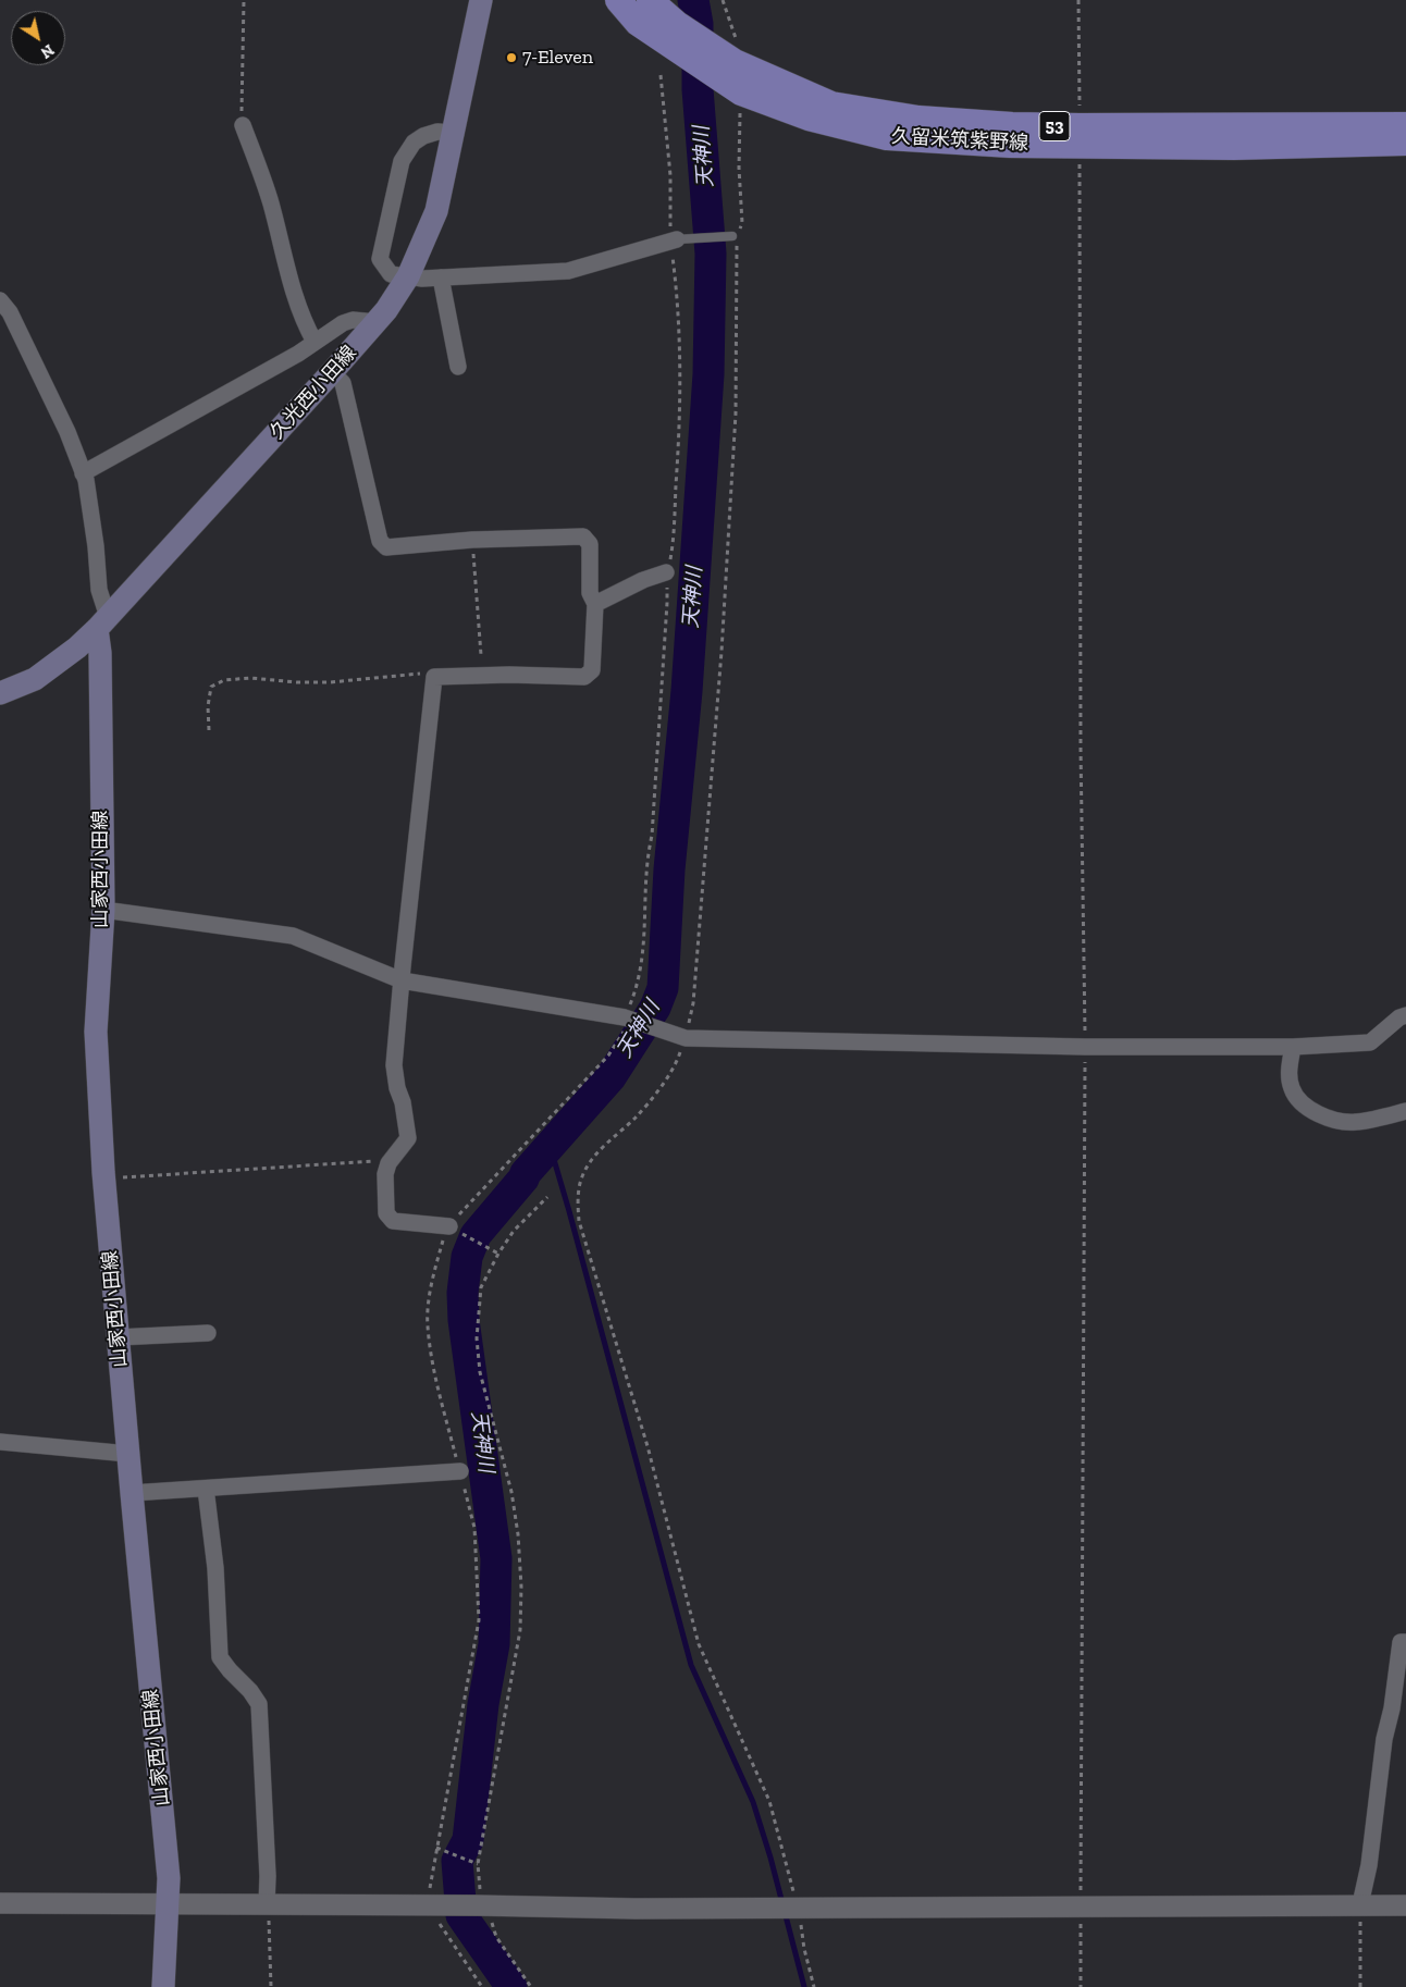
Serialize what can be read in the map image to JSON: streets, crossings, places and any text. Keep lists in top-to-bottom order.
{
  "streets": {
    "main road": [
      "53",
      "久留米筑紫野線",
      "久光西小田線",
      "山家西小田線"
    ]
  },
  "crossings": [
    ["久光西小田線", "山家西小田線"]
  ],
  "water": ["天神川"],
  "places": ["7-Eleven"],
  "north": "bottom right"
}
